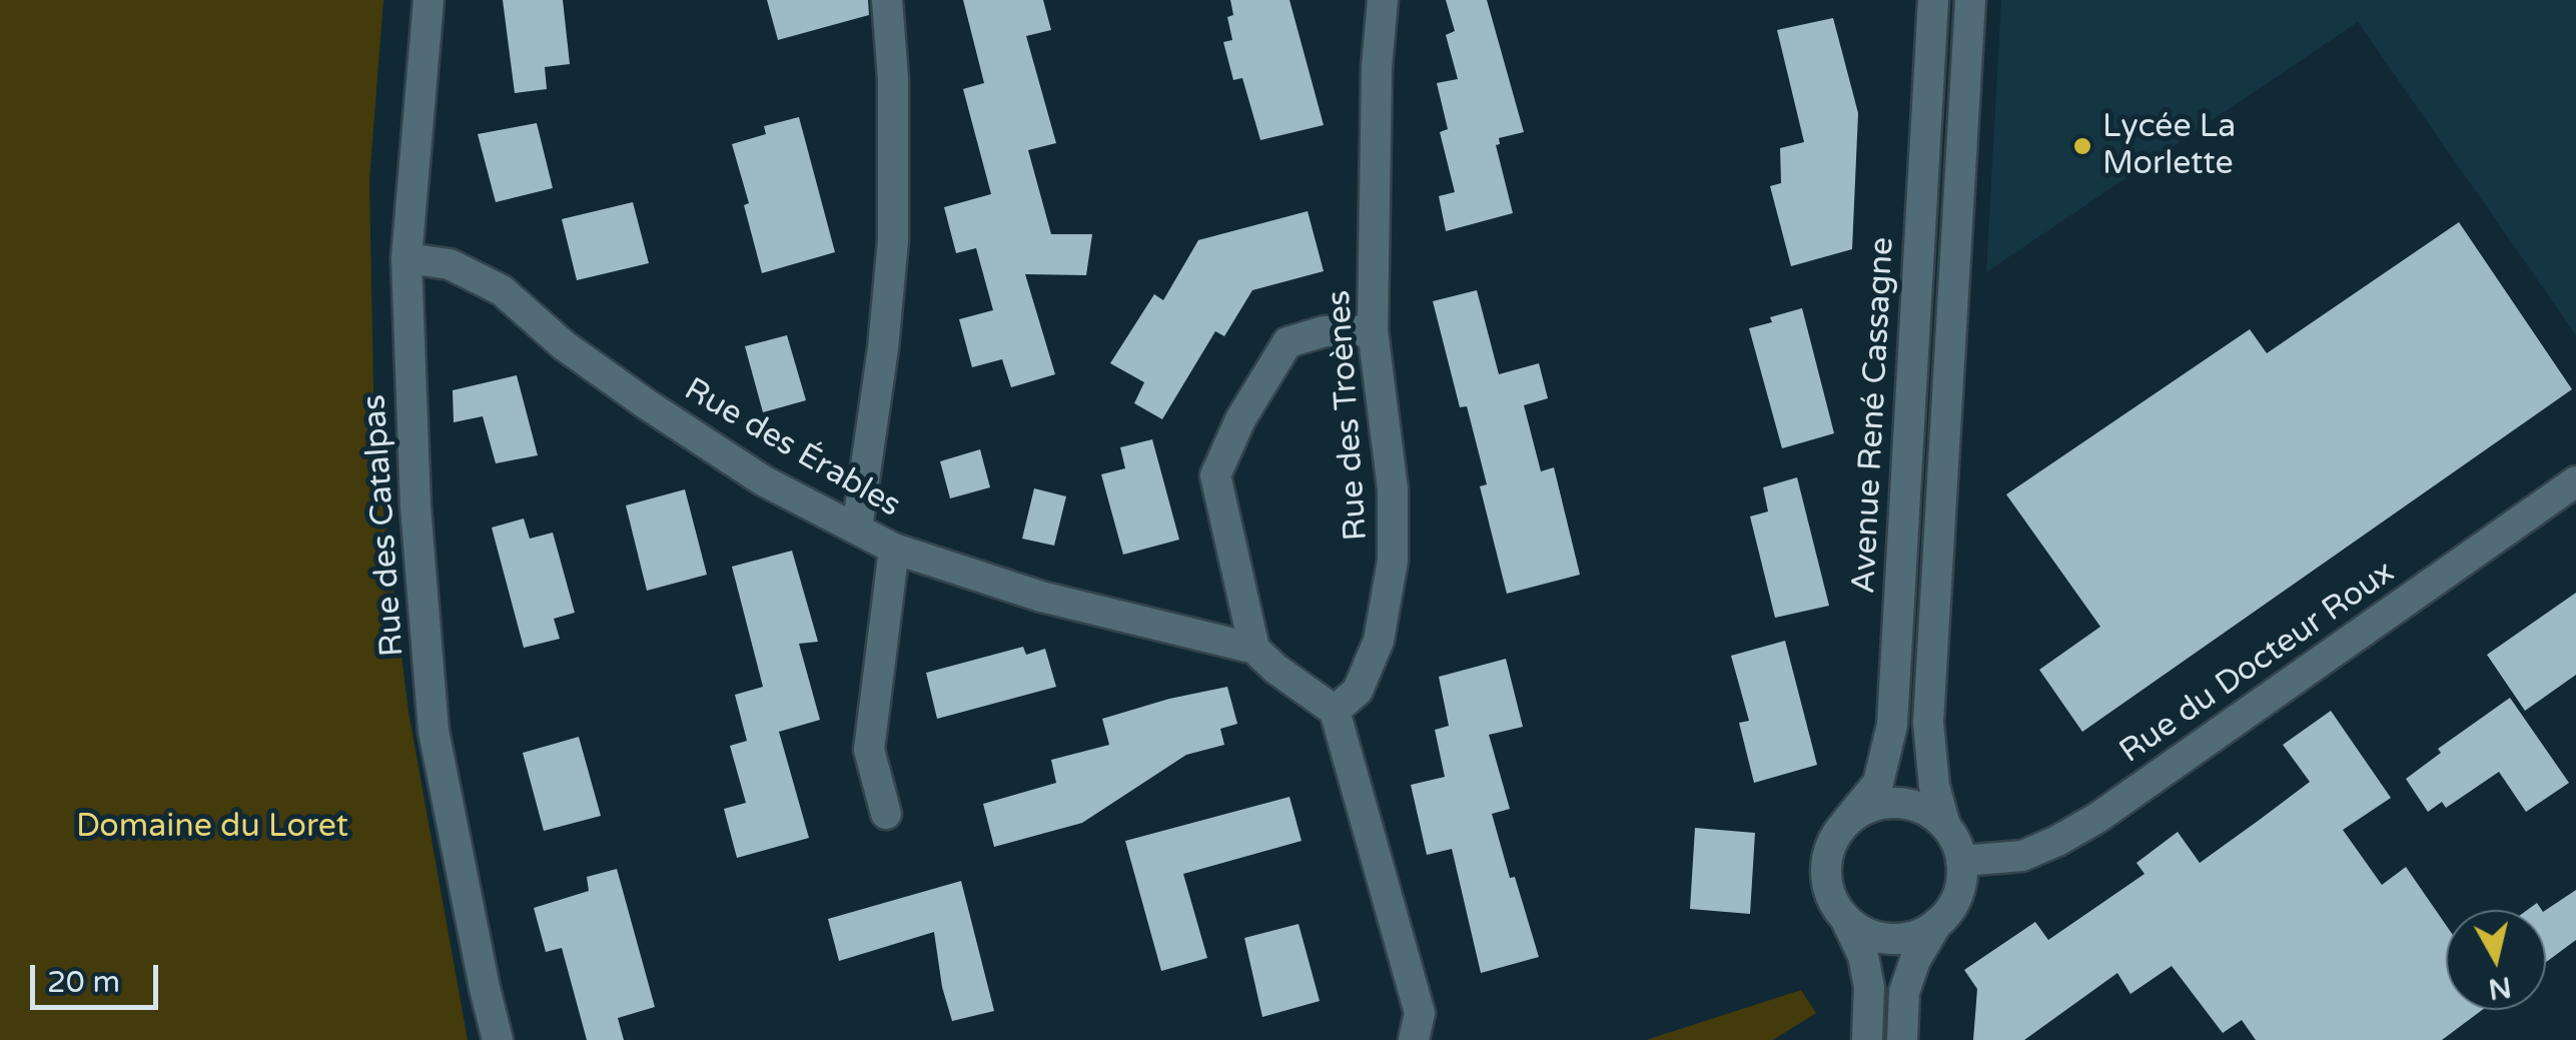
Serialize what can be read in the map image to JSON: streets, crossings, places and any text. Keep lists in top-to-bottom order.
{
  "streets": {
    "street": [
      "Rue des Troènes",
      "Avenue René Cassagne",
      "Rue des Érables",
      "Rue des Catalpas",
      "Rue du Docteur Roux"
    ]
  },
  "crossings": [
    ["Rue des Troènes", "Rue des Érables"],
    ["Avenue René Cassagne", "Rue du Docteur Roux"],
    ["Rue des Érables", "Rue des Catalpas"]
  ],
  "parks": ["Domaine du Loret"],
  "places": ["Lycée La Morlette"],
  "scale_bar": "20 m",
  "north": "bottom"
}
